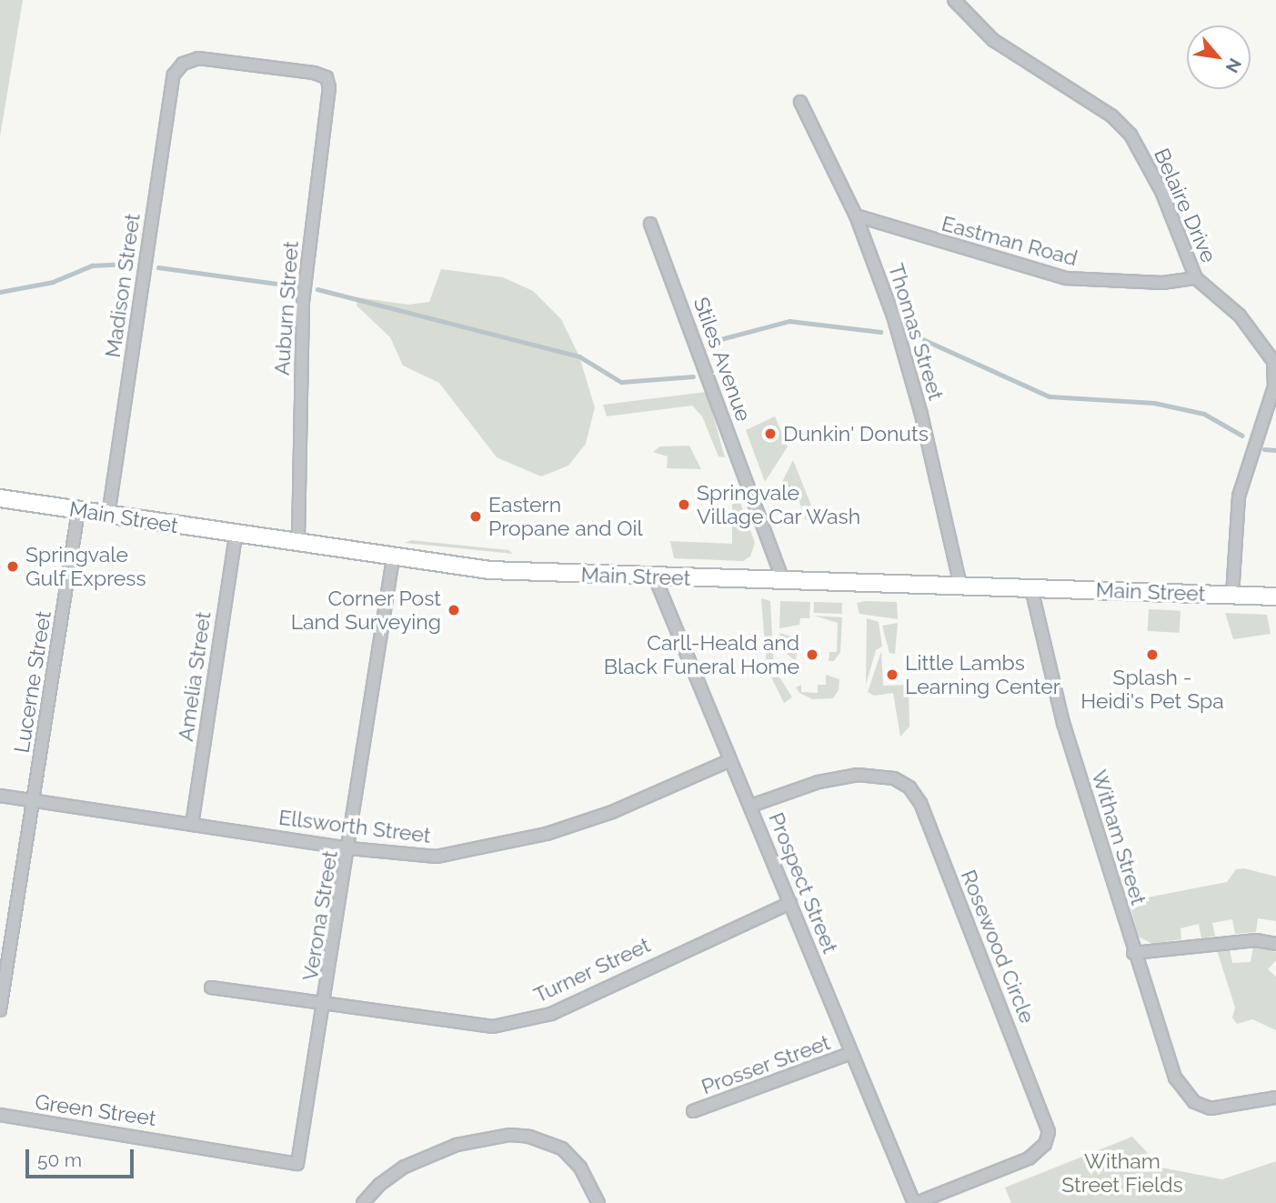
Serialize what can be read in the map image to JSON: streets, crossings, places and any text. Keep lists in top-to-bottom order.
{
  "streets": {
    "main road": ["Main Street"],
    "street": [
      "Belaire Drive",
      "Eastman Road",
      "Madison Street",
      "Auburn Street",
      "Thomas Street",
      "Stiles Avenue",
      "Amelia Street",
      "Lucerne Street",
      "Ellsworth Street",
      "Witham Street",
      "Prospect Street",
      "Verona Street",
      "Rosewood Circle",
      "Turner Street",
      "Prosser Street",
      "Green Street"
    ]
  },
  "crossings": [
    ["Belaire Drive", "Eastman Road"],
    ["Belaire Drive", "Main Street"],
    ["Eastman Road", "Thomas Street"],
    ["Madison Street", "Auburn Street"],
    ["Madison Street", "Main Street"],
    ["Auburn Street", "Main Street"],
    ["Thomas Street", "Main Street"],
    ["Stiles Avenue", "Main Street"],
    ["Main Street", "Amelia Street"],
    ["Main Street", "Lucerne Street"],
    ["Main Street", "Witham Street"],
    ["Main Street", "Prospect Street"],
    ["Main Street", "Verona Street"],
    ["Amelia Street", "Ellsworth Street"],
    ["Lucerne Street", "Ellsworth Street"],
    ["Ellsworth Street", "Prospect Street"],
    ["Ellsworth Street", "Verona Street"],
    ["Prospect Street", "Rosewood Circle"],
    ["Prospect Street", "Turner Street"],
    ["Prospect Street", "Prosser Street"],
    ["Verona Street", "Turner Street"],
    ["Verona Street", "Green Street"]
  ],
  "parks": ["Witham Street Fields"],
  "places": [
    "Dunkin' Donuts",
    "Springvale Village Car Wash",
    "Eastern Propane and Oil",
    "Springvale Gulf Express",
    "Corner Post Land Surveying",
    "Carll-Heald and Black Funeral Home",
    "Splash - Heidi's Pet Spa",
    "Little Lambs Learning Center"
  ],
  "scale_bar": "50 m",
  "north": "bottom right"
}
